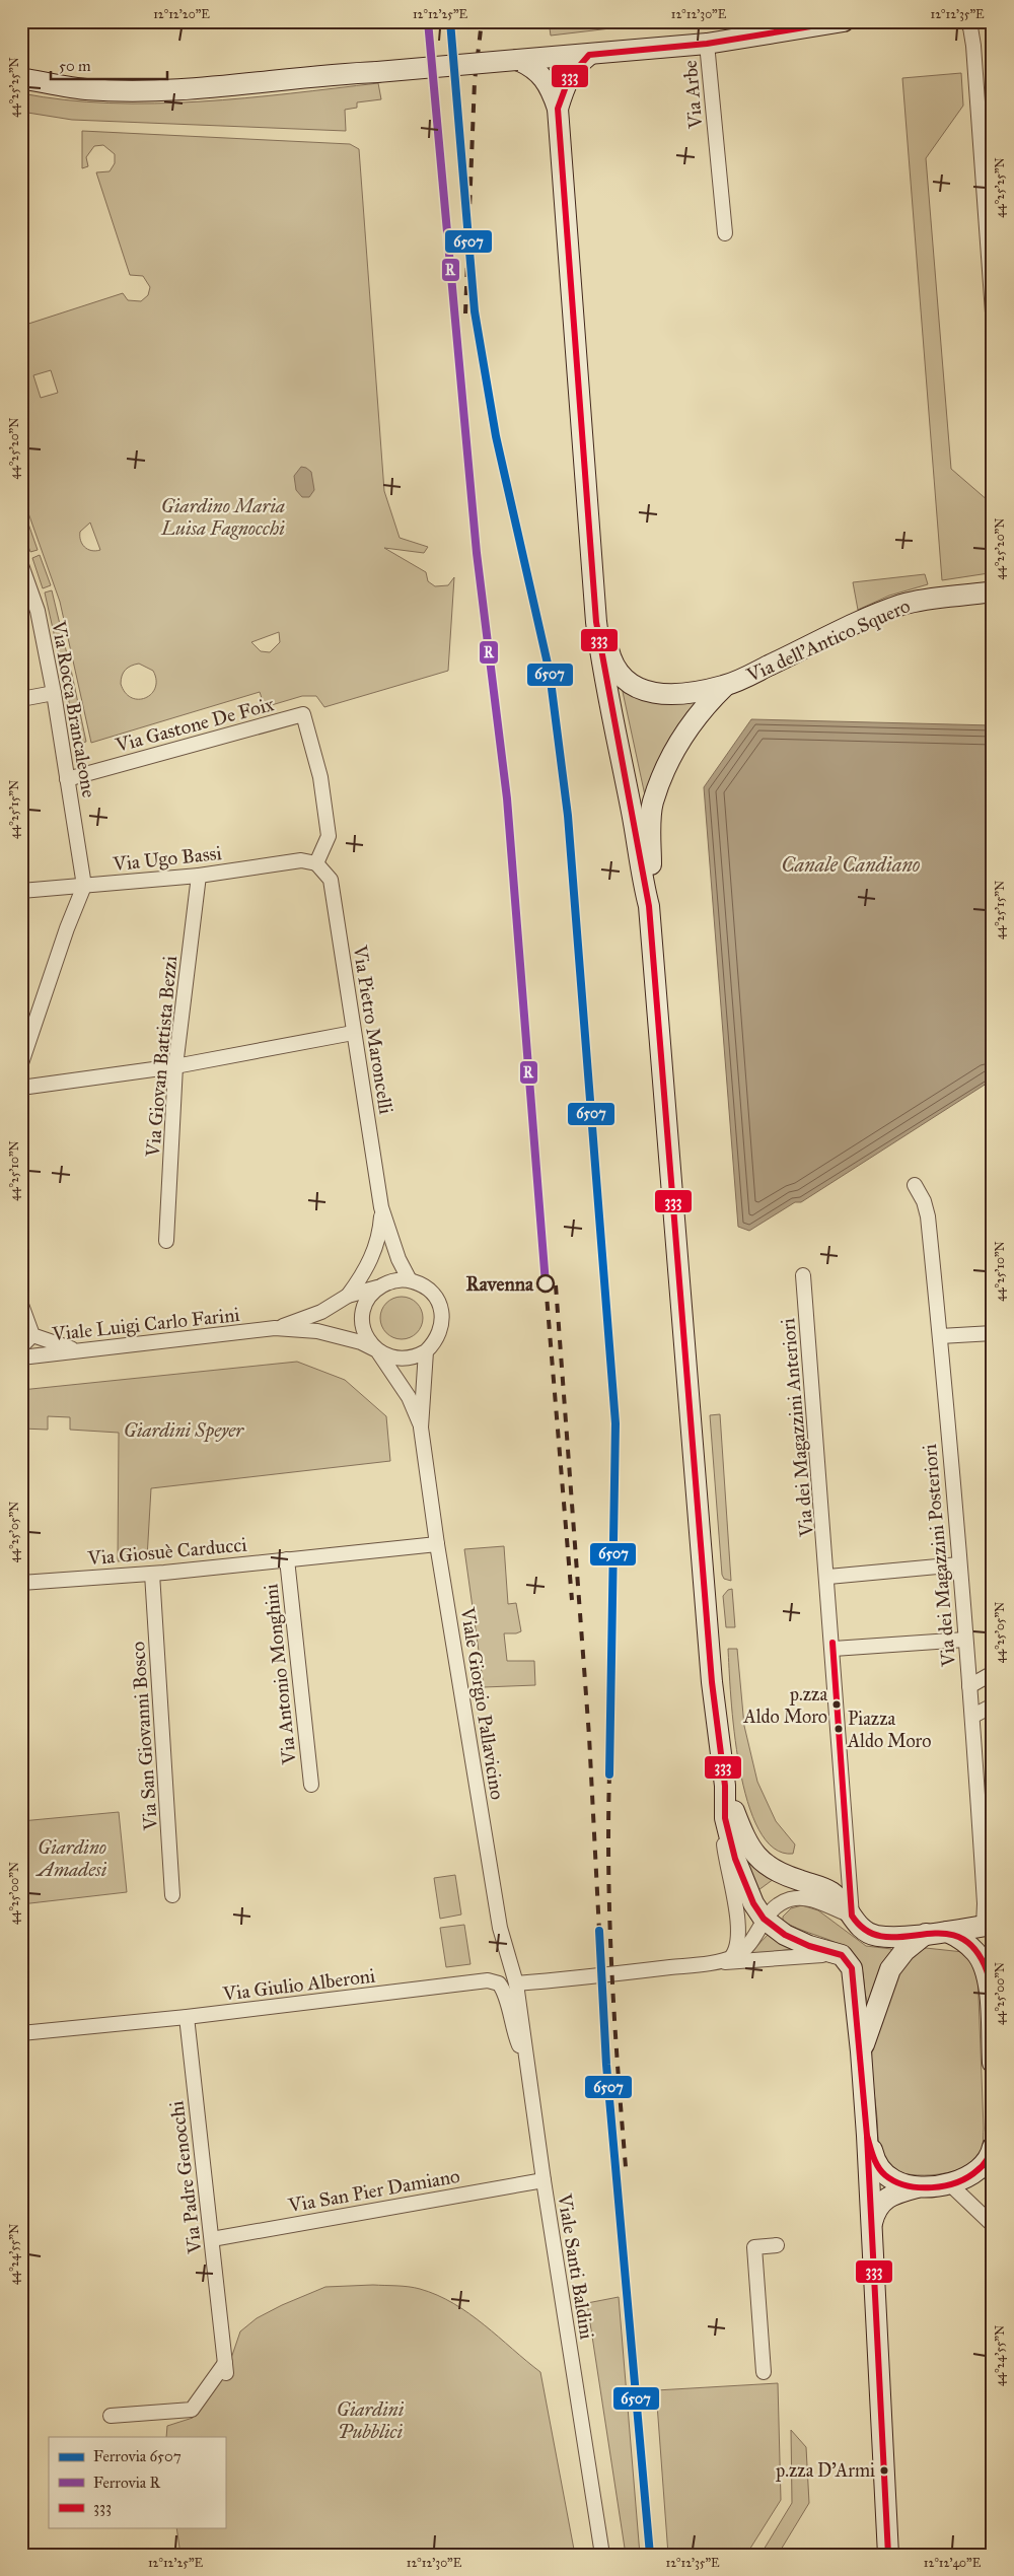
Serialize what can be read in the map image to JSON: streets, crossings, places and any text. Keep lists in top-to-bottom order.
{
  "streets": {
    "street": [
      "Via Arbe",
      "Via dell'Antico Squero",
      "Via Rocca Brancaleone",
      "Via Gastone De Foix",
      "Via Ugo Bassi",
      "Via Pietro Maroncelli",
      "Via Giovan Battista Bezzi",
      "Viale Luigi Carlo Farini",
      "Via dei Magazzini Anteriori",
      "Via Giosuè Carducci",
      "Via dei Magazzini Posteriori",
      "Via Antonio Monghini",
      "Viale Giorgio Pallavicino",
      "Via San Giovanni Bosco",
      "Via Giulio Alberoni",
      "Via Padre Genocchi",
      "Via San Pier Damiano",
      "Viale Santi Baldini"
    ]
  },
  "crossings": [
    ["Via Rocca Brancaleone", "Via Gastone De Foix"],
    ["Via Rocca Brancaleone", "Via Ugo Bassi"],
    ["Via Gastone De Foix", "Via Ugo Bassi"],
    ["Via Gastone De Foix", "Via Pietro Maroncelli"],
    ["Via Ugo Bassi", "Via Pietro Maroncelli"],
    ["Via Ugo Bassi", "Via Giovan Battista Bezzi"],
    ["Via Giosuè Carducci", "Via Antonio Monghini"],
    ["Via Giosuè Carducci", "Viale Giorgio Pallavicino"],
    ["Via Giosuè Carducci", "Via San Giovanni Bosco"],
    ["Viale Giorgio Pallavicino", "Viale Santi Baldini"],
    ["Via Giulio Alberoni", "Via Padre Genocchi"],
    ["Via Giulio Alberoni", "Viale Santi Baldini"],
    ["Via Padre Genocchi", "Via San Pier Damiano"],
    ["Via San Pier Damiano", "Viale Santi Baldini"]
  ],
  "water": ["Canale Candiano"],
  "parks": [
    "Giardino Maria Luisa Fagnocchi",
    "Giardini Speyer",
    "Giardino Amadesi",
    "Giardini Pubblici"
  ],
  "places": [
    "Ravenna",
    "p.zza Aldo Moro",
    "Piazza Aldo Moro",
    "p.zza D'Armi"
  ],
  "lines": ["rail line 6507", "rail line R", "transit line 333"],
  "legend": ["Ferrovia 6507", "Ferrovia R", "333"],
  "scale_bar": "50 m",
  "coordinates": [
    "12°12'20\"E",
    "12°12'25\"E",
    "12°12'30\"E",
    "12°12'35\"E",
    "44°25'25\"N",
    "44°25'20\"N",
    "44°25'15\"N",
    "44°25'10\"N",
    "44°25'05\"N",
    "44°25'00\"N",
    "44°24'55\"N",
    "12°12'40\"E"
  ]
}
